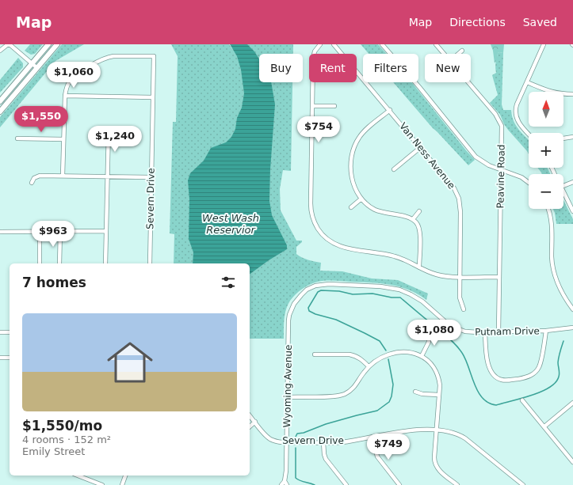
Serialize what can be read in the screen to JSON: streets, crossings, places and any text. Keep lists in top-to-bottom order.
{
  "streets": {
    "street": [
      "Van Ness Avenue",
      "Peavine Road",
      "Severn Drive",
      "Putnam Drive",
      "Wyoming Avenue"
    ]
  },
  "crossings": [
    ["Peavine Road", "Putnam Drive"],
    ["Severn Drive", "Wyoming Avenue"],
    ["Putnam Drive", "Wyoming Avenue"]
  ],
  "water": ["West Wash Reservior"],
  "north": "top",
  "page": {
    "header": "Map",
    "nav": ["Map", "Directions", "Saved"],
    "chip": [
      "Buy",
      "Rent",
      "Filters",
      "New"
    ],
    "price": [
      "$1,060",
      "$1,550",
      "$754",
      "$1,240",
      "$963",
      "$1,080",
      "$749"
    ],
    "map_buttons": ["+", "−"],
    "heading": "7 homes",
    "list": [
      {
        "name": "$1,550/mo",
        "note": "4 rooms · 152 m² · Emily Street"
      }
    ]
  }
}
